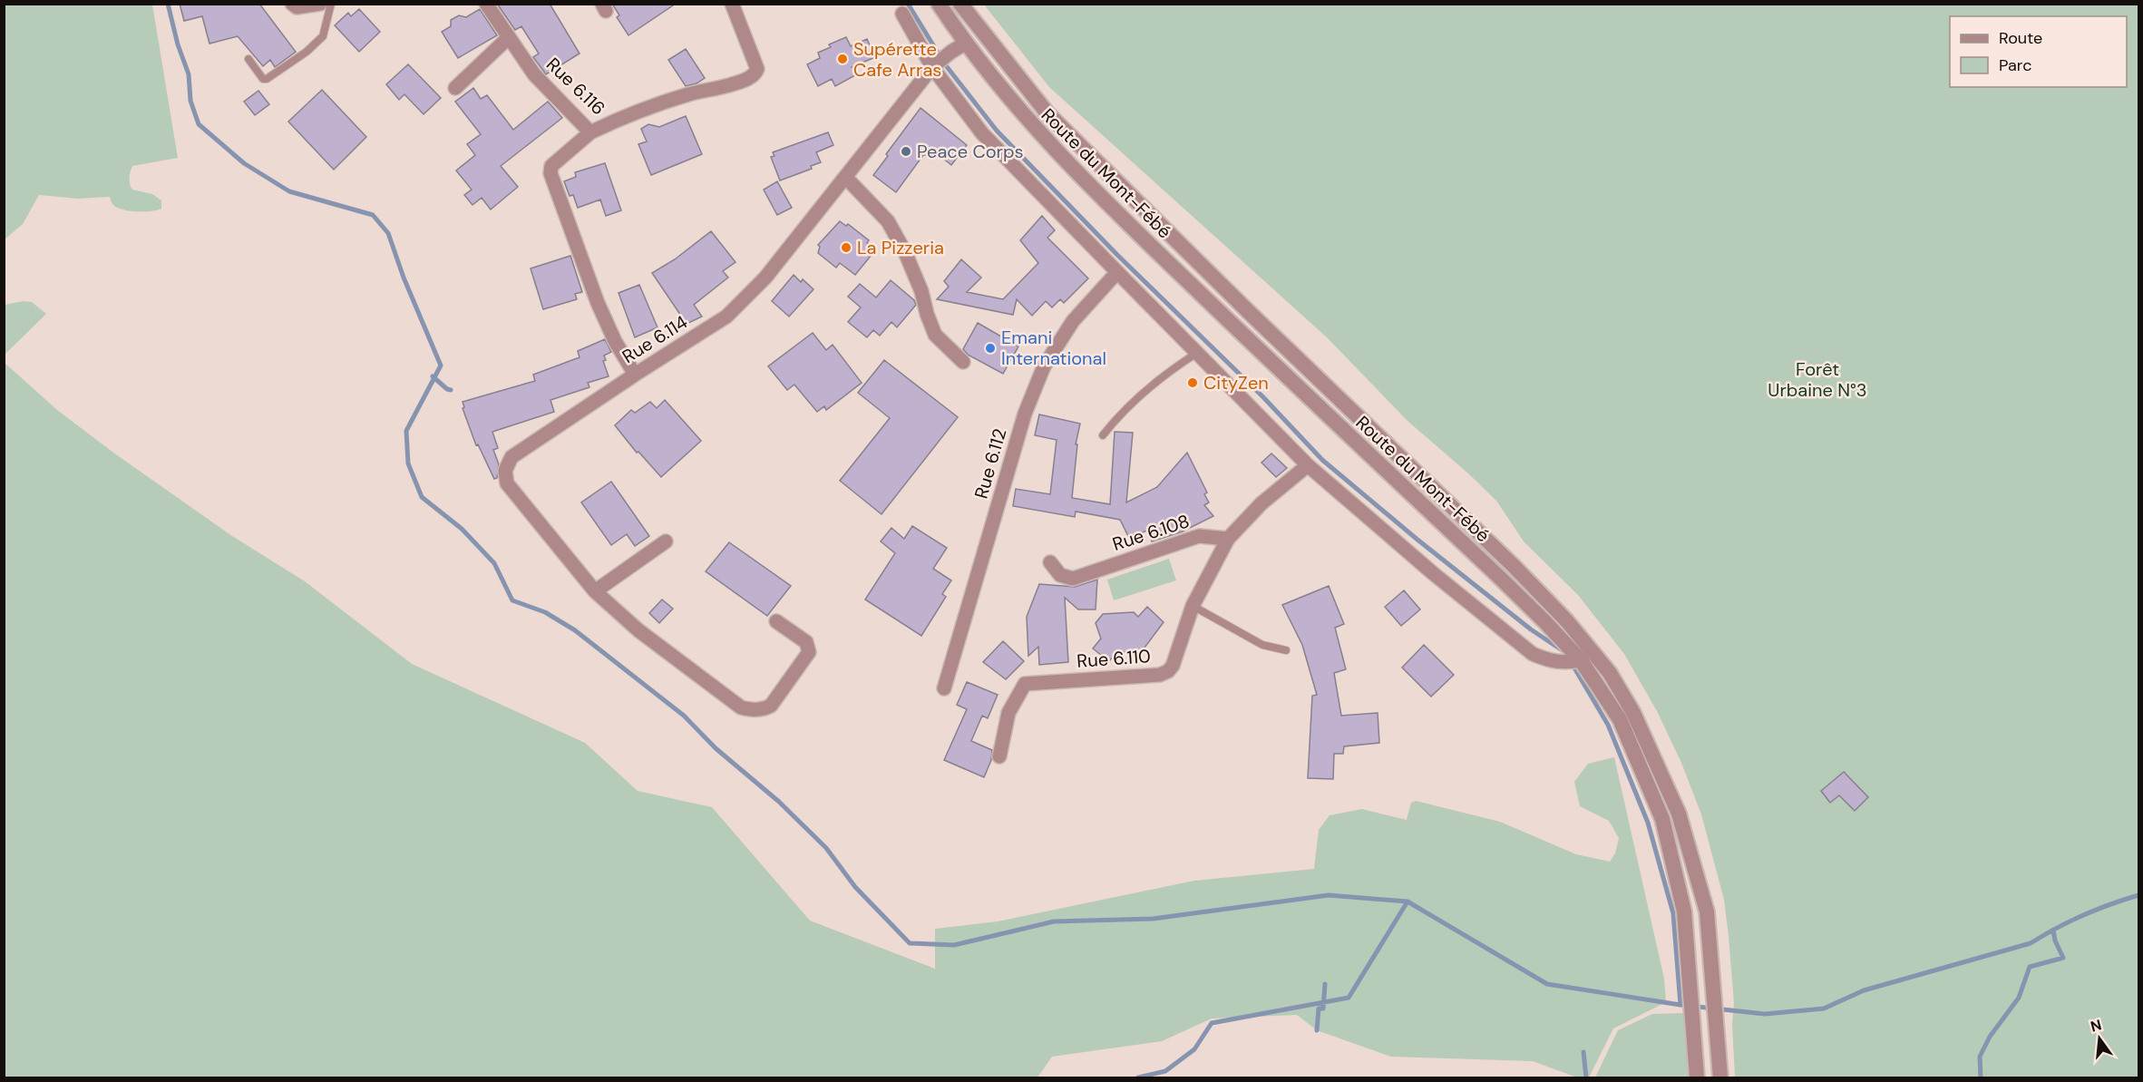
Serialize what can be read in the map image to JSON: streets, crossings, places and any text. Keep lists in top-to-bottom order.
{
  "streets": {
    "street": [
      "Rue 6.116",
      "Route du Mont-Fébé",
      "Rue 6.114",
      "Rue 6.112",
      "Rue 6.108",
      "Rue 6.110"
    ]
  },
  "crossings": [
    ["Route du Mont-Fébé", "Rue 6.114"],
    ["Rue 6.108", "Rue 6.110"]
  ],
  "parks": ["Forêt Urbaine N°3"],
  "places": [
    "Supérette Cafe Arras",
    "Peace Corps",
    "La Pizzeria",
    "Emani International",
    "CityZen"
  ],
  "legend": ["Route", "Parc"],
  "north": "top"
}
